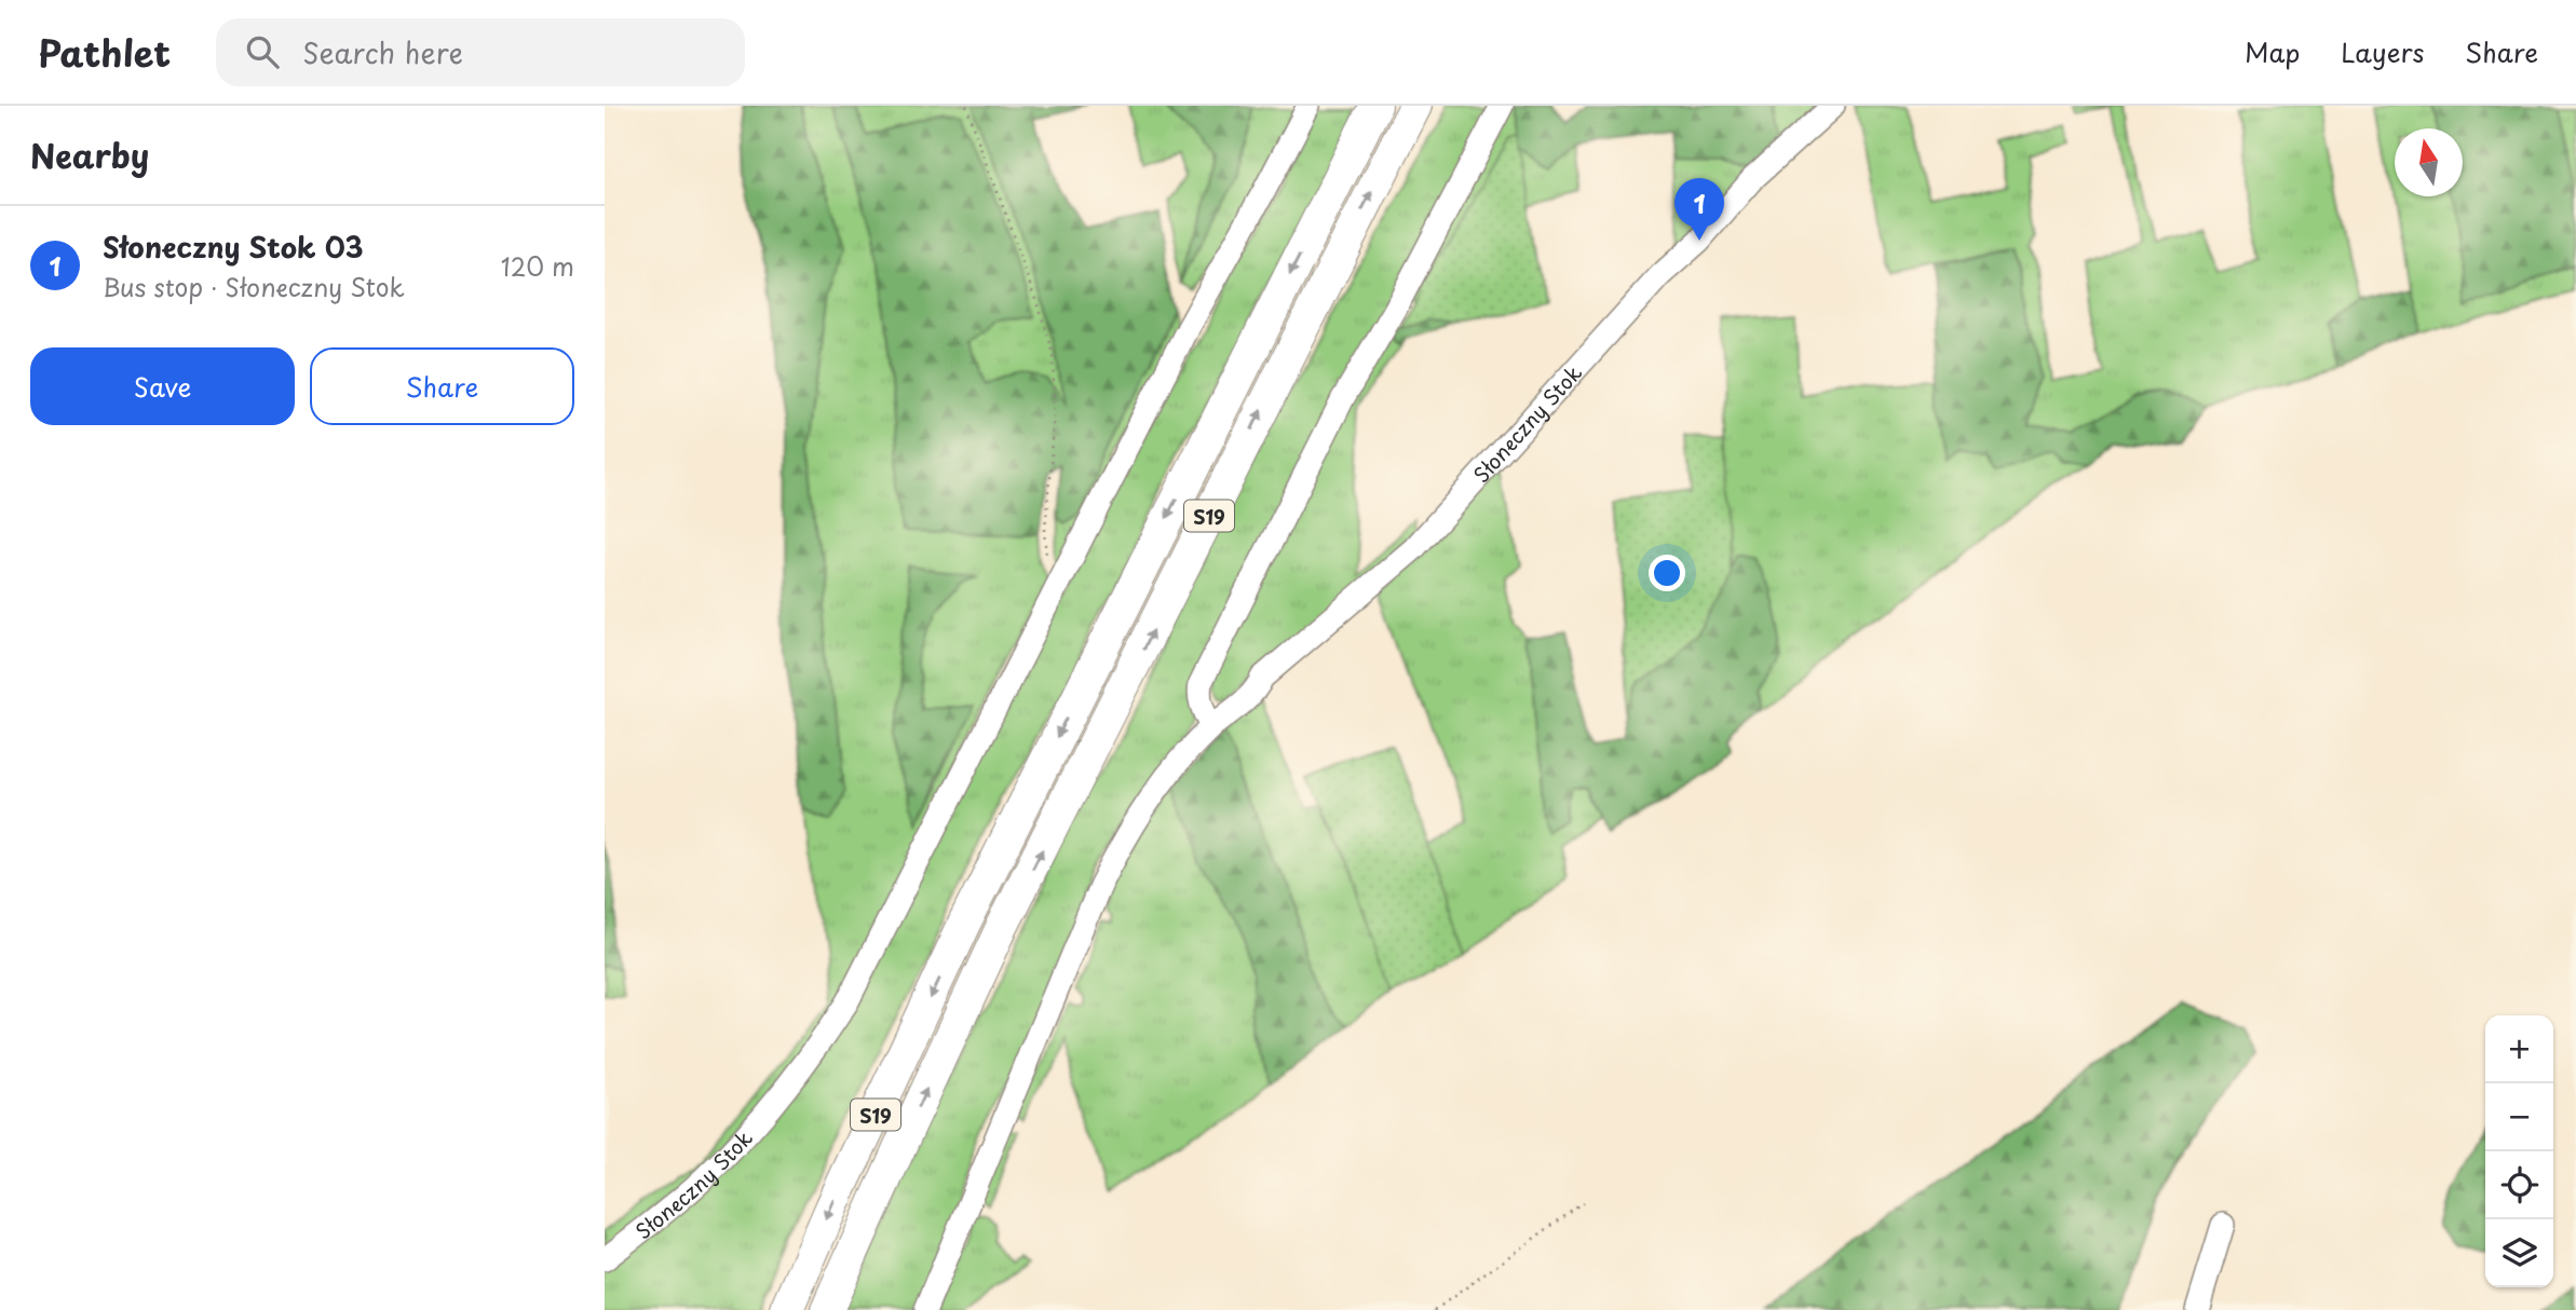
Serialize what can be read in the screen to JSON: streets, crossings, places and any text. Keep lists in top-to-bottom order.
{
  "streets": {
    "highway": ["S19"],
    "street": ["Słoneczny Stok"]
  },
  "north": "top",
  "page": {
    "header": "Pathlet",
    "search": "Search here",
    "nav": ["Map", "Layers", "Share"],
    "heading": "Nearby",
    "pins": "1",
    "list": [
      {
        "mark": "1",
        "name": "Słoneczny Stok 03",
        "note": "Bus stop · Słoneczny Stok",
        "value": "120 m"
      }
    ],
    "buttons": ["Save", "Share"],
    "map_buttons": ["+", "−"]
  }
}
